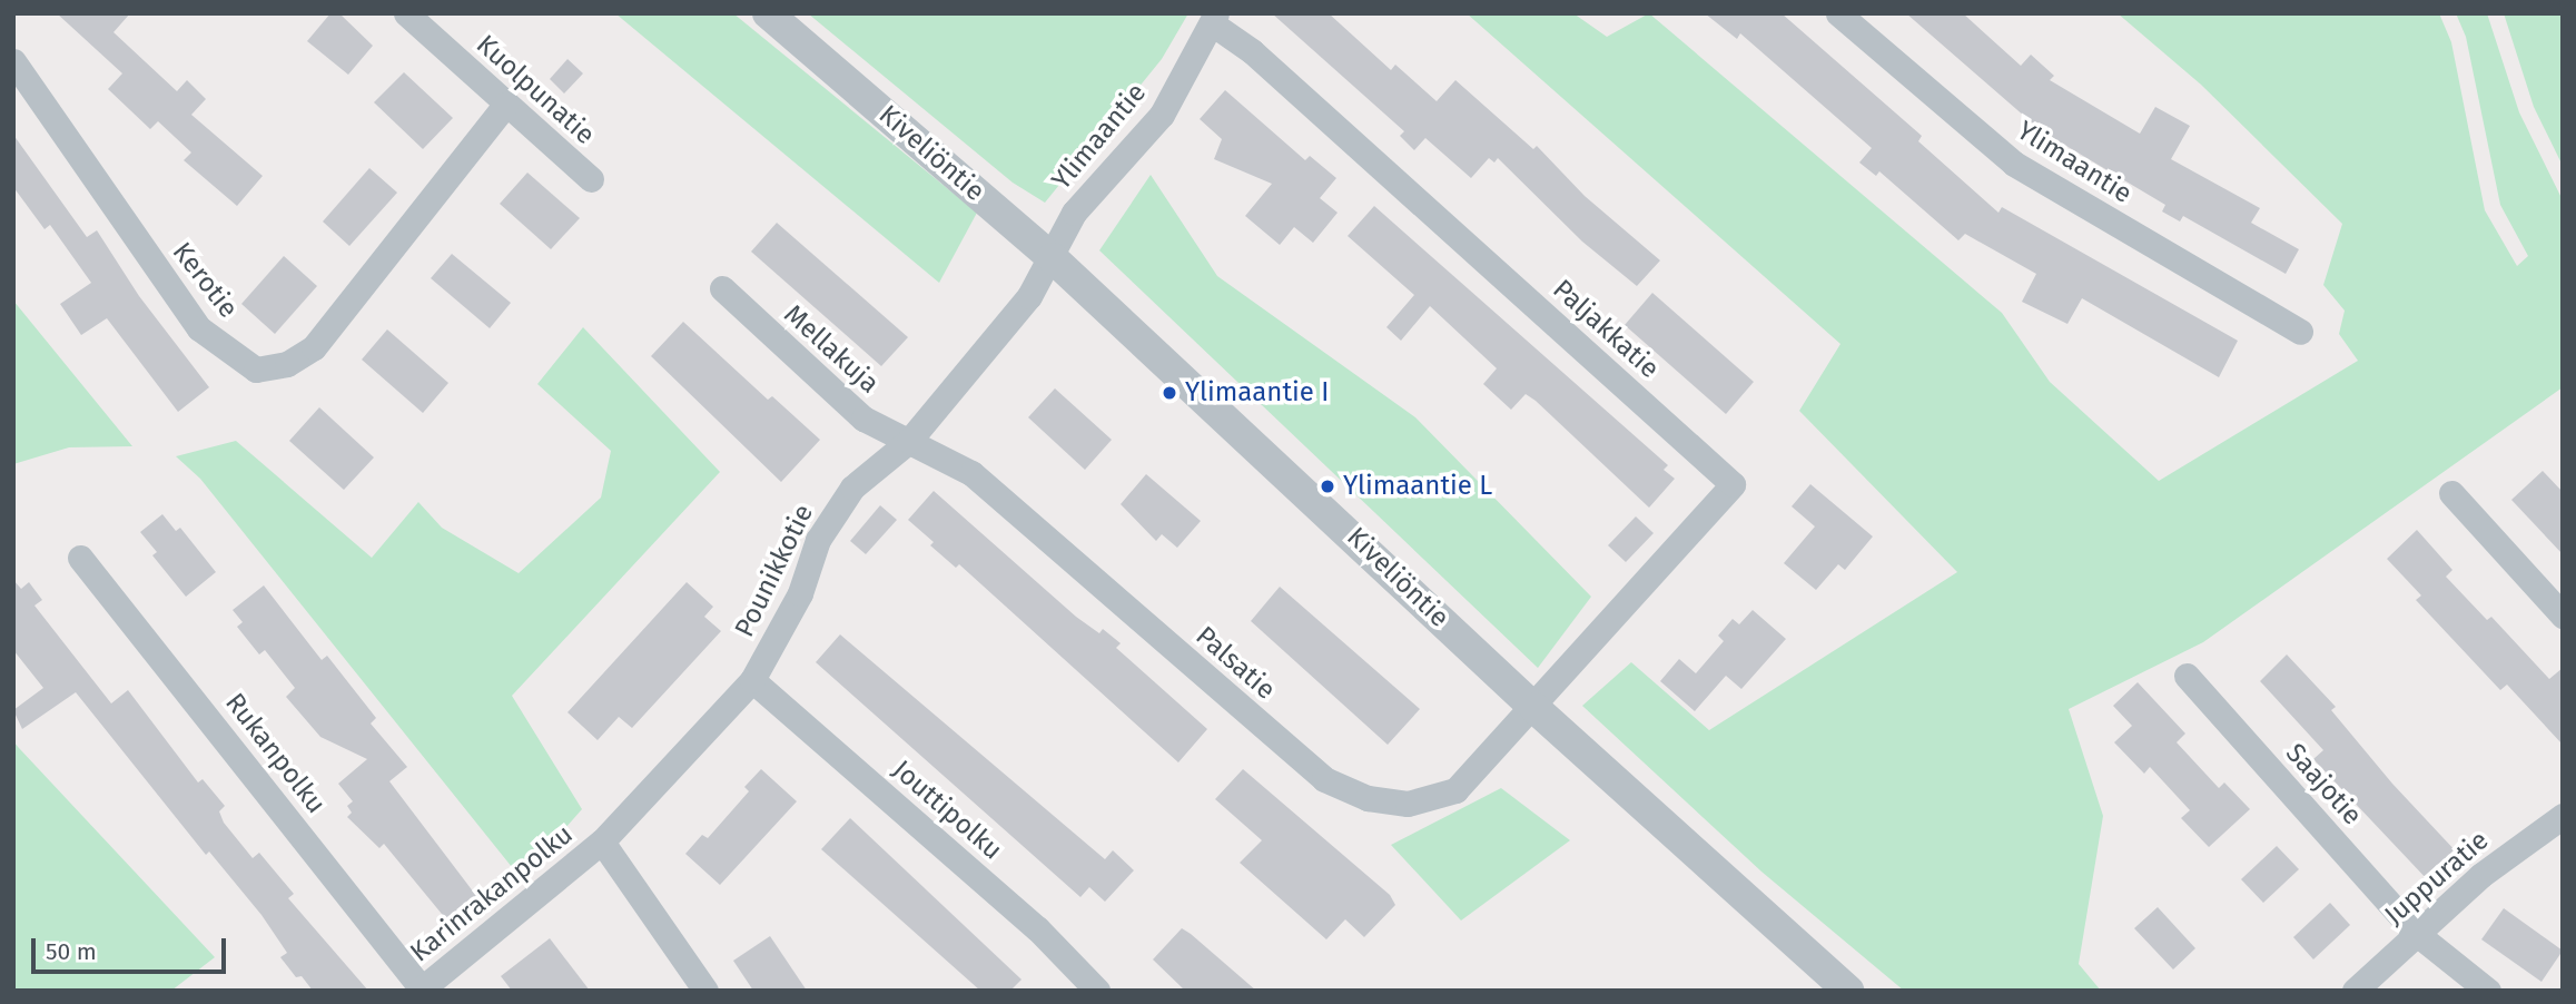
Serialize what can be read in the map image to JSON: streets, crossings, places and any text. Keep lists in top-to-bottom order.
{
  "streets": {
    "street": [
      "Kuolpunatie",
      "Ylimaantie",
      "Kiveliöntie",
      "Kerotie",
      "Paljakkatie",
      "Mellakuja",
      "Pounikkotie",
      "Palsatie",
      "Rukanpolku",
      "Saajotie",
      "Jouttipolku",
      "Juppuratie",
      "Karinrakanpolku"
    ]
  },
  "crossings": [
    ["Kuolpunatie", "Kerotie"],
    ["Ylimaantie", "Kiveliöntie"],
    ["Ylimaantie", "Paljakkatie"],
    ["Ylimaantie", "Pounikkotie"],
    ["Kiveliöntie", "Paljakkatie"],
    ["Kiveliöntie", "Pounikkotie"],
    ["Kiveliöntie", "Palsatie"],
    ["Paljakkatie", "Palsatie"],
    ["Mellakuja", "Pounikkotie"],
    ["Mellakuja", "Palsatie"],
    ["Pounikkotie", "Palsatie"],
    ["Pounikkotie", "Jouttipolku"],
    ["Pounikkotie", "Karinrakanpolku"],
    ["Rukanpolku", "Karinrakanpolku"],
    ["Saajotie", "Juppuratie"]
  ],
  "places": ["Ylimaantie I", "Ylimaantie L"],
  "scale_bar": "50 m"
}
